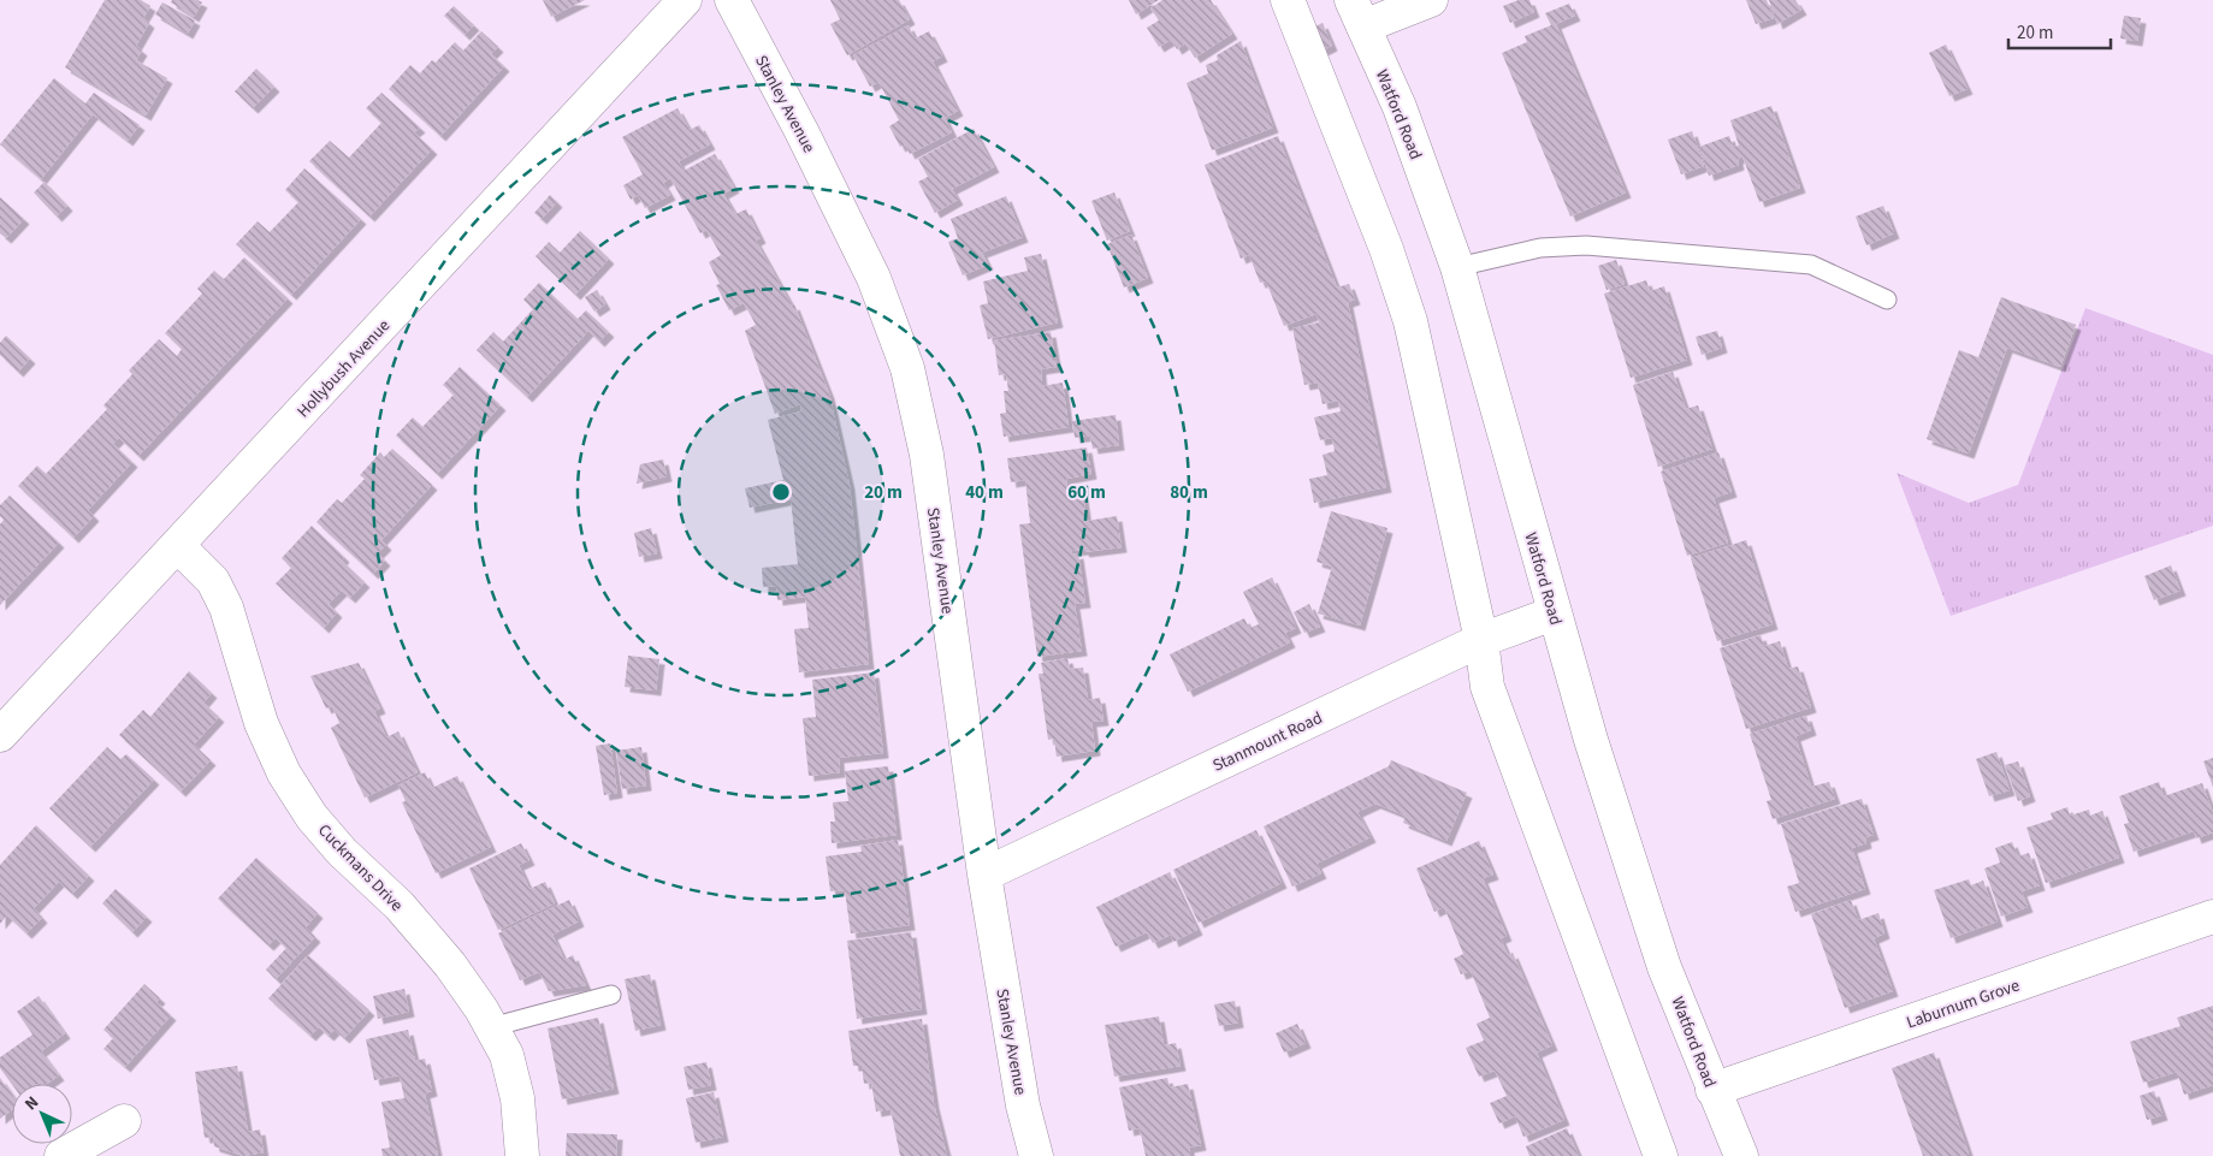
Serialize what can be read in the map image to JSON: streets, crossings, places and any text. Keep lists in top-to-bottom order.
{
  "streets": {
    "street": [
      "Stanley Avenue",
      "Watford Road",
      "Hollybush Avenue",
      "Stanmount Road",
      "Cuckmans Drive",
      "Laburnum Grove"
    ]
  },
  "crossings": [
    ["Stanley Avenue", "Stanmount Road"],
    ["Watford Road", "Stanmount Road"],
    ["Watford Road", "Laburnum Grove"],
    ["Hollybush Avenue", "Cuckmans Drive"]
  ],
  "scale_bar": "20 m",
  "north": "top left",
  "rings": [
    "20 m",
    "40 m",
    "60 m",
    "80 m"
  ]
}
